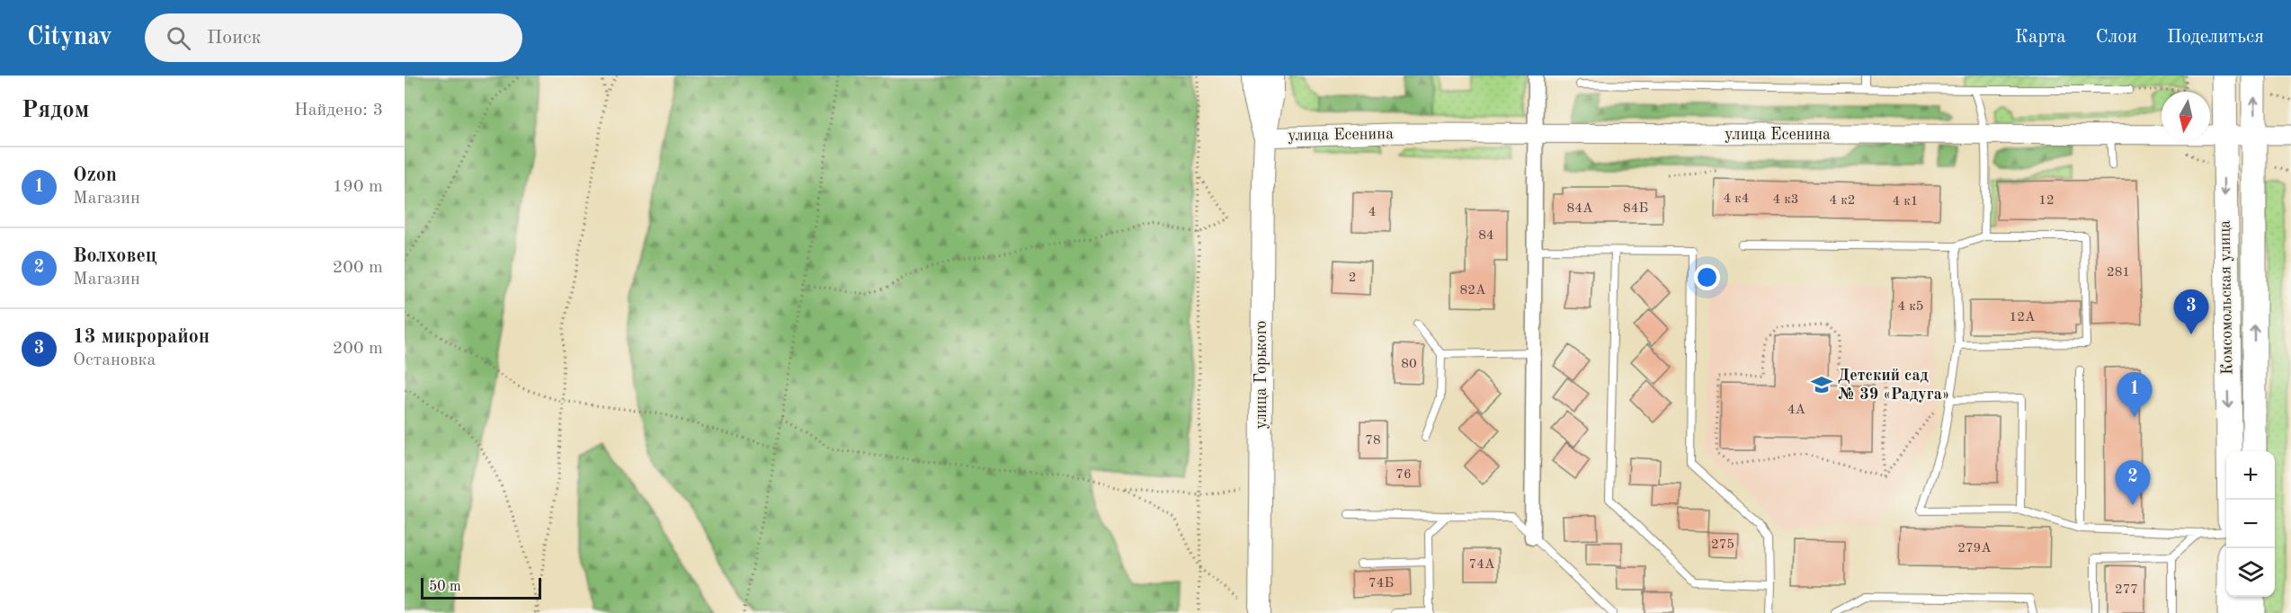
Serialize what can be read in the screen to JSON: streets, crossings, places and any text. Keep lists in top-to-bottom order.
{
  "streets": {
    "main road": ["Комсомольская улица", "улица Горького"],
    "street": ["улица Есенина"]
  },
  "crossings": [
    ["улица Есенина", "Комсомольская улица"],
    ["улица Есенина", "улица Горького"]
  ],
  "places": {
    "school or university": ["Детский сад № 39 «Радуга»"]
  },
  "house_numbers": [
    "4 к4",
    "4 к3",
    "4 к2",
    "12",
    "4 к1",
    "84А",
    "84Б",
    "4",
    "84",
    "281",
    "2",
    "82А",
    "4 к5",
    "12А",
    "80",
    "4А",
    "78",
    "76",
    "275",
    "279А",
    "74А",
    "74Б",
    "277"
  ],
  "scale_bar": "50 m",
  "north": "bottom",
  "page": {
    "header": "Citynav",
    "search": "Поиск",
    "nav": ["Карта", "Слои", "Поделиться"],
    "heading": ["Рядом", "Найдено: 3"],
    "list": [
      {
        "mark": "1",
        "name": "Ozon",
        "note": "Магазин",
        "value": "190 m"
      },
      {
        "mark": "2",
        "name": "Волховец",
        "note": "Магазин",
        "value": "200 m"
      },
      {
        "mark": "3",
        "name": "13 микрорайон",
        "note": "Остановка",
        "value": "200 m"
      }
    ],
    "pins": ["3", "1", "2"],
    "map_buttons": ["+", "−"],
    "scale": "50 m"
  }
}
